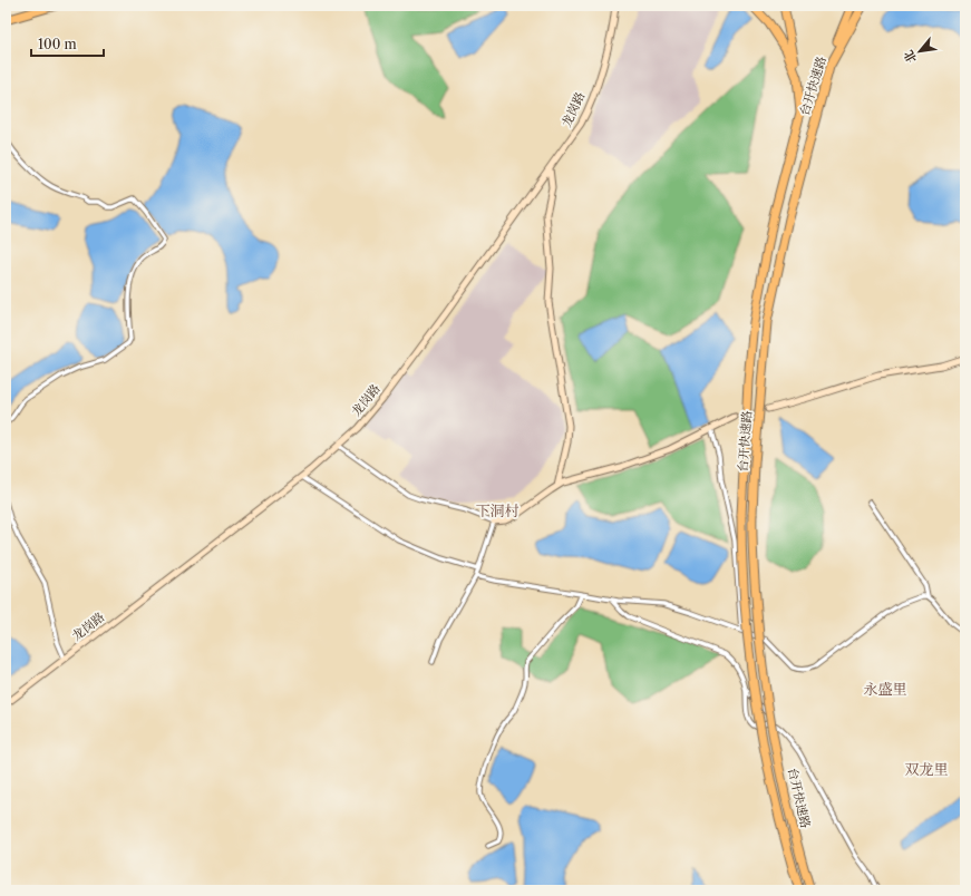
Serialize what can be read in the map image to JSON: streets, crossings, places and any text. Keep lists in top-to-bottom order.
{
  "streets": {
    "highway": ["台开快速路"],
    "main road": ["龙岗路"]
  },
  "districts": ["下洞村", "永盛里", "双龙里"],
  "scale_bar": "100 m",
  "north": "bottom left"
}
